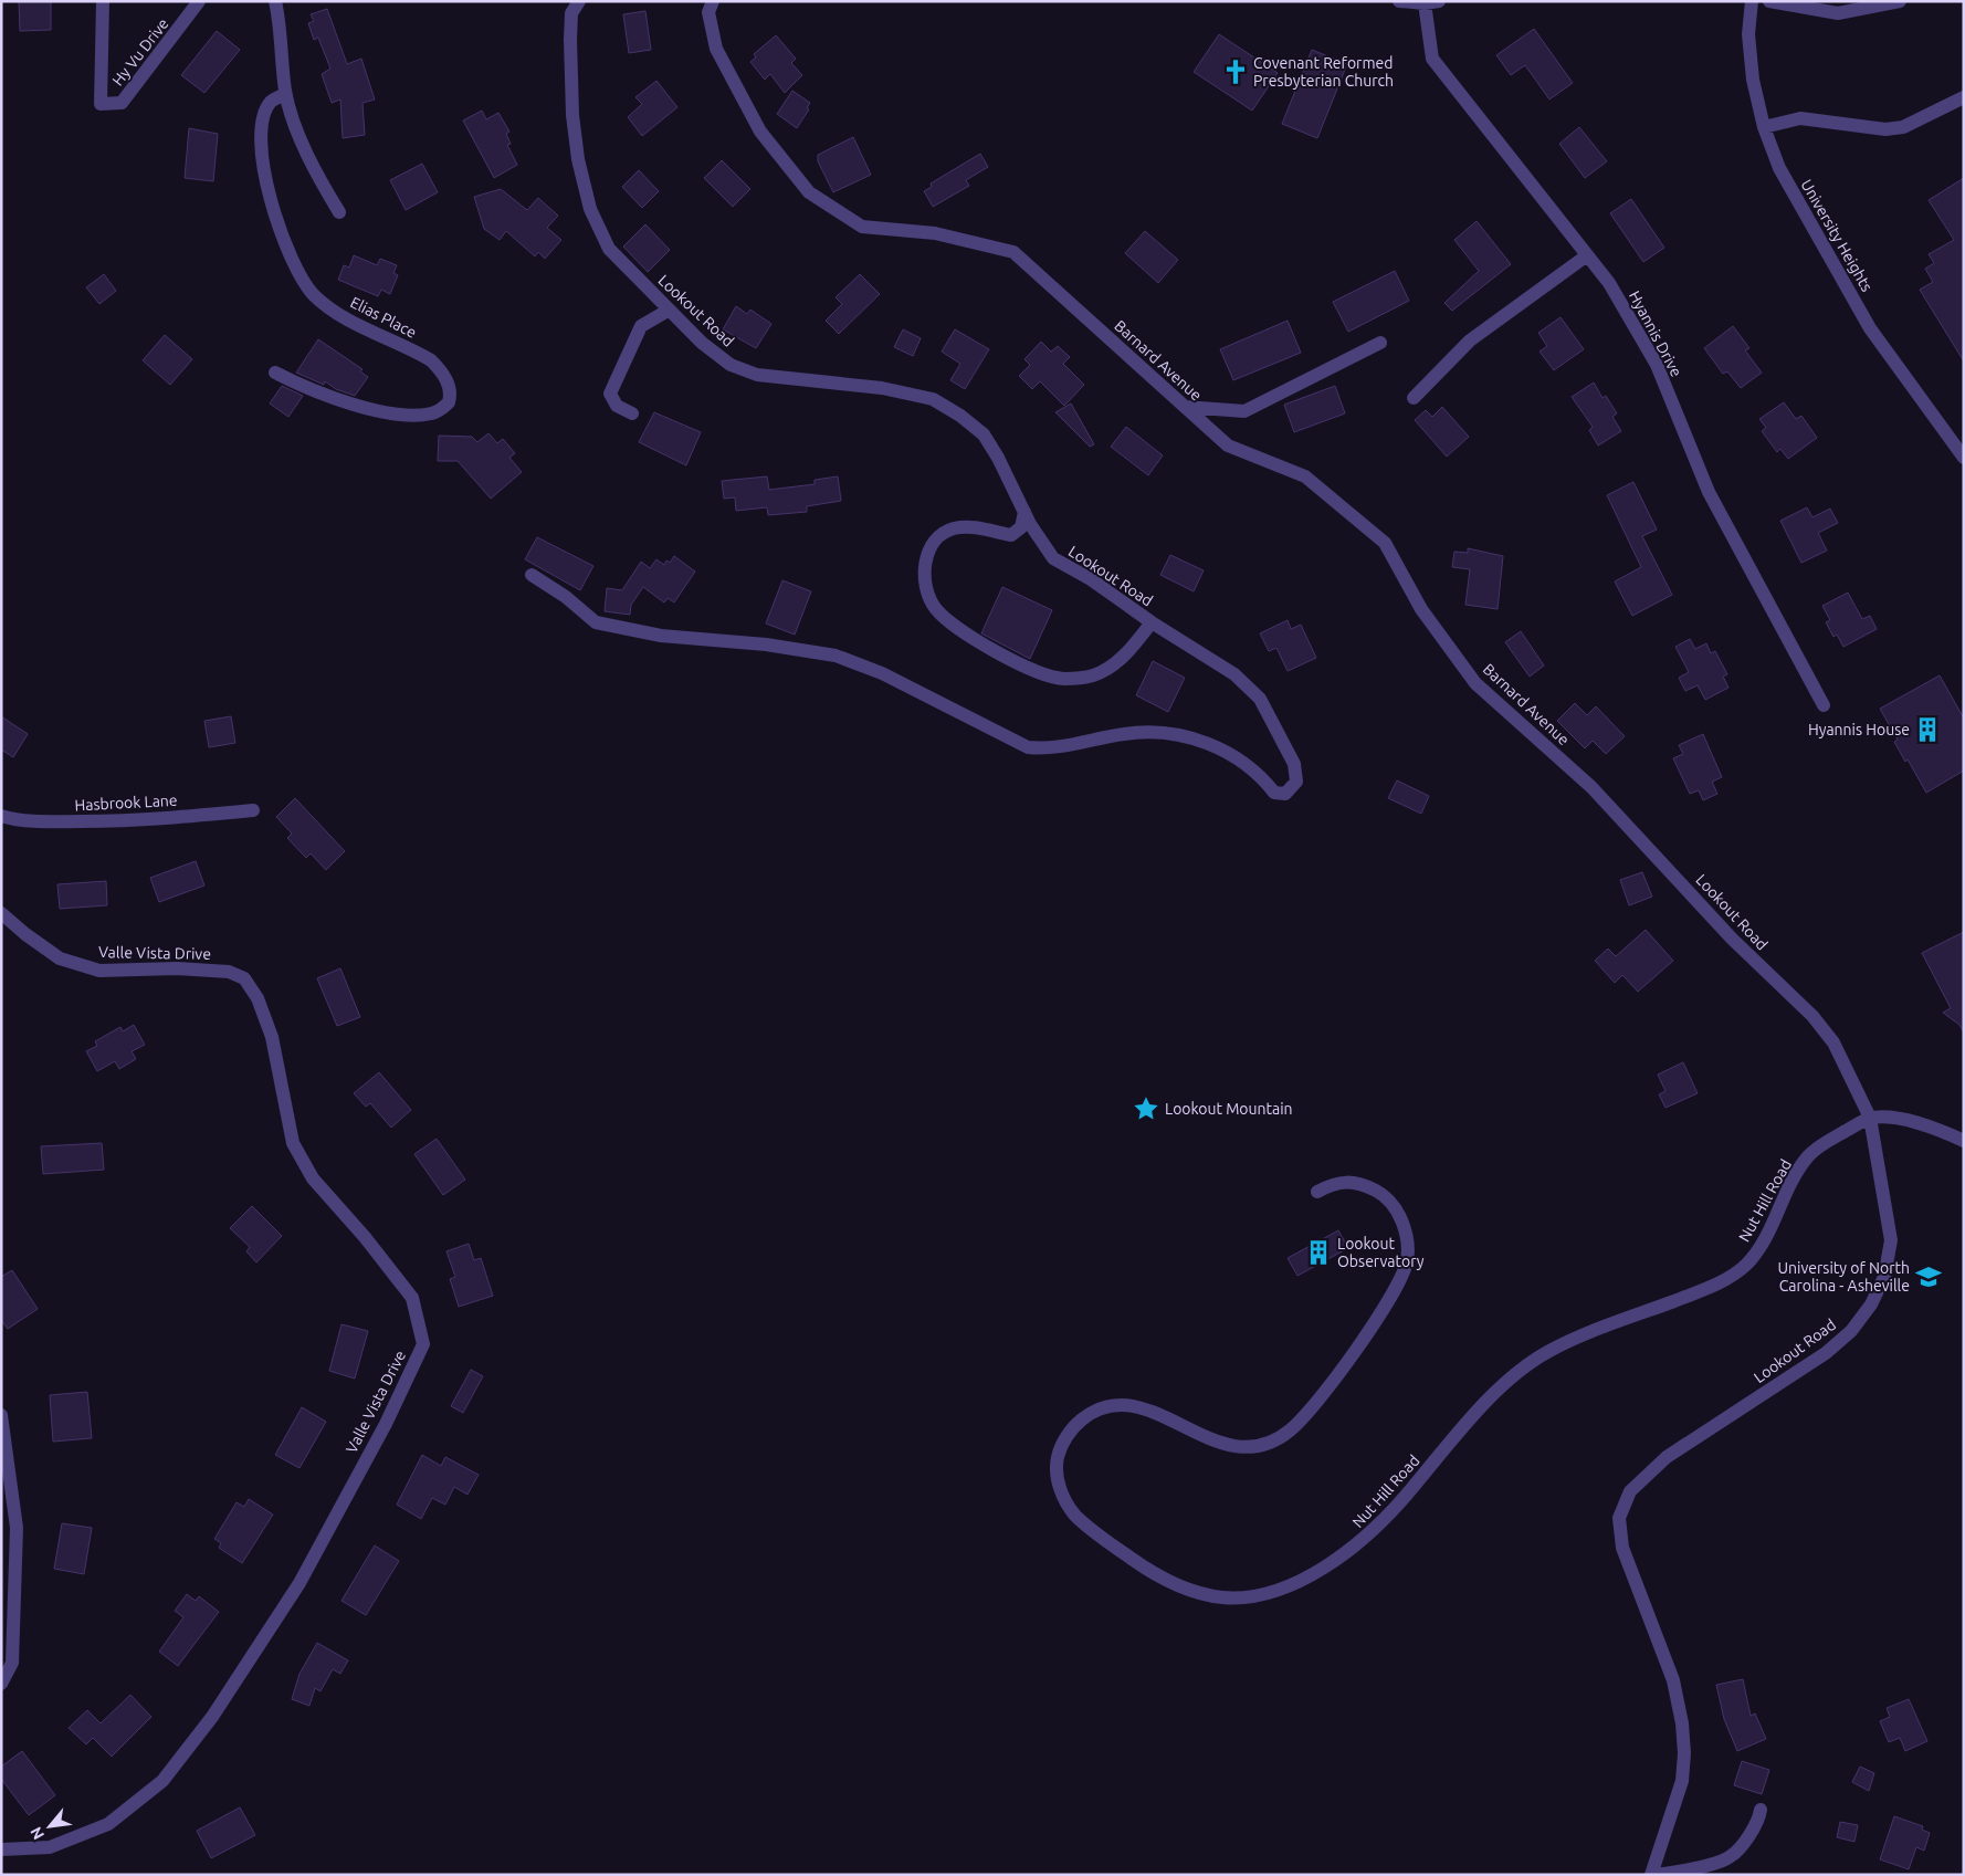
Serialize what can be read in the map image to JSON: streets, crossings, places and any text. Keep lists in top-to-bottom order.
{
  "streets": {
    "street": [
      "Hy Vu Drive",
      "University Heights",
      "Lookout Road",
      "Elias Place",
      "Hyannis Drive",
      "Barnard Avenue",
      "Hasbrook Lane",
      "Valle Vista Drive",
      "Nut Hill Road"
    ]
  },
  "crossings": [
    ["Lookout Road", "Barnard Avenue"],
    ["Lookout Road", "Nut Hill Road"]
  ],
  "places": {
    "church": ["Covenant Reformed Presbyterian Church"],
    "building": ["Hyannis House", "Lookout Observatory"],
    "place": ["Lookout Mountain"],
    "school or university": ["University of North Carolina - Asheville"]
  },
  "north": "bottom left"
}
